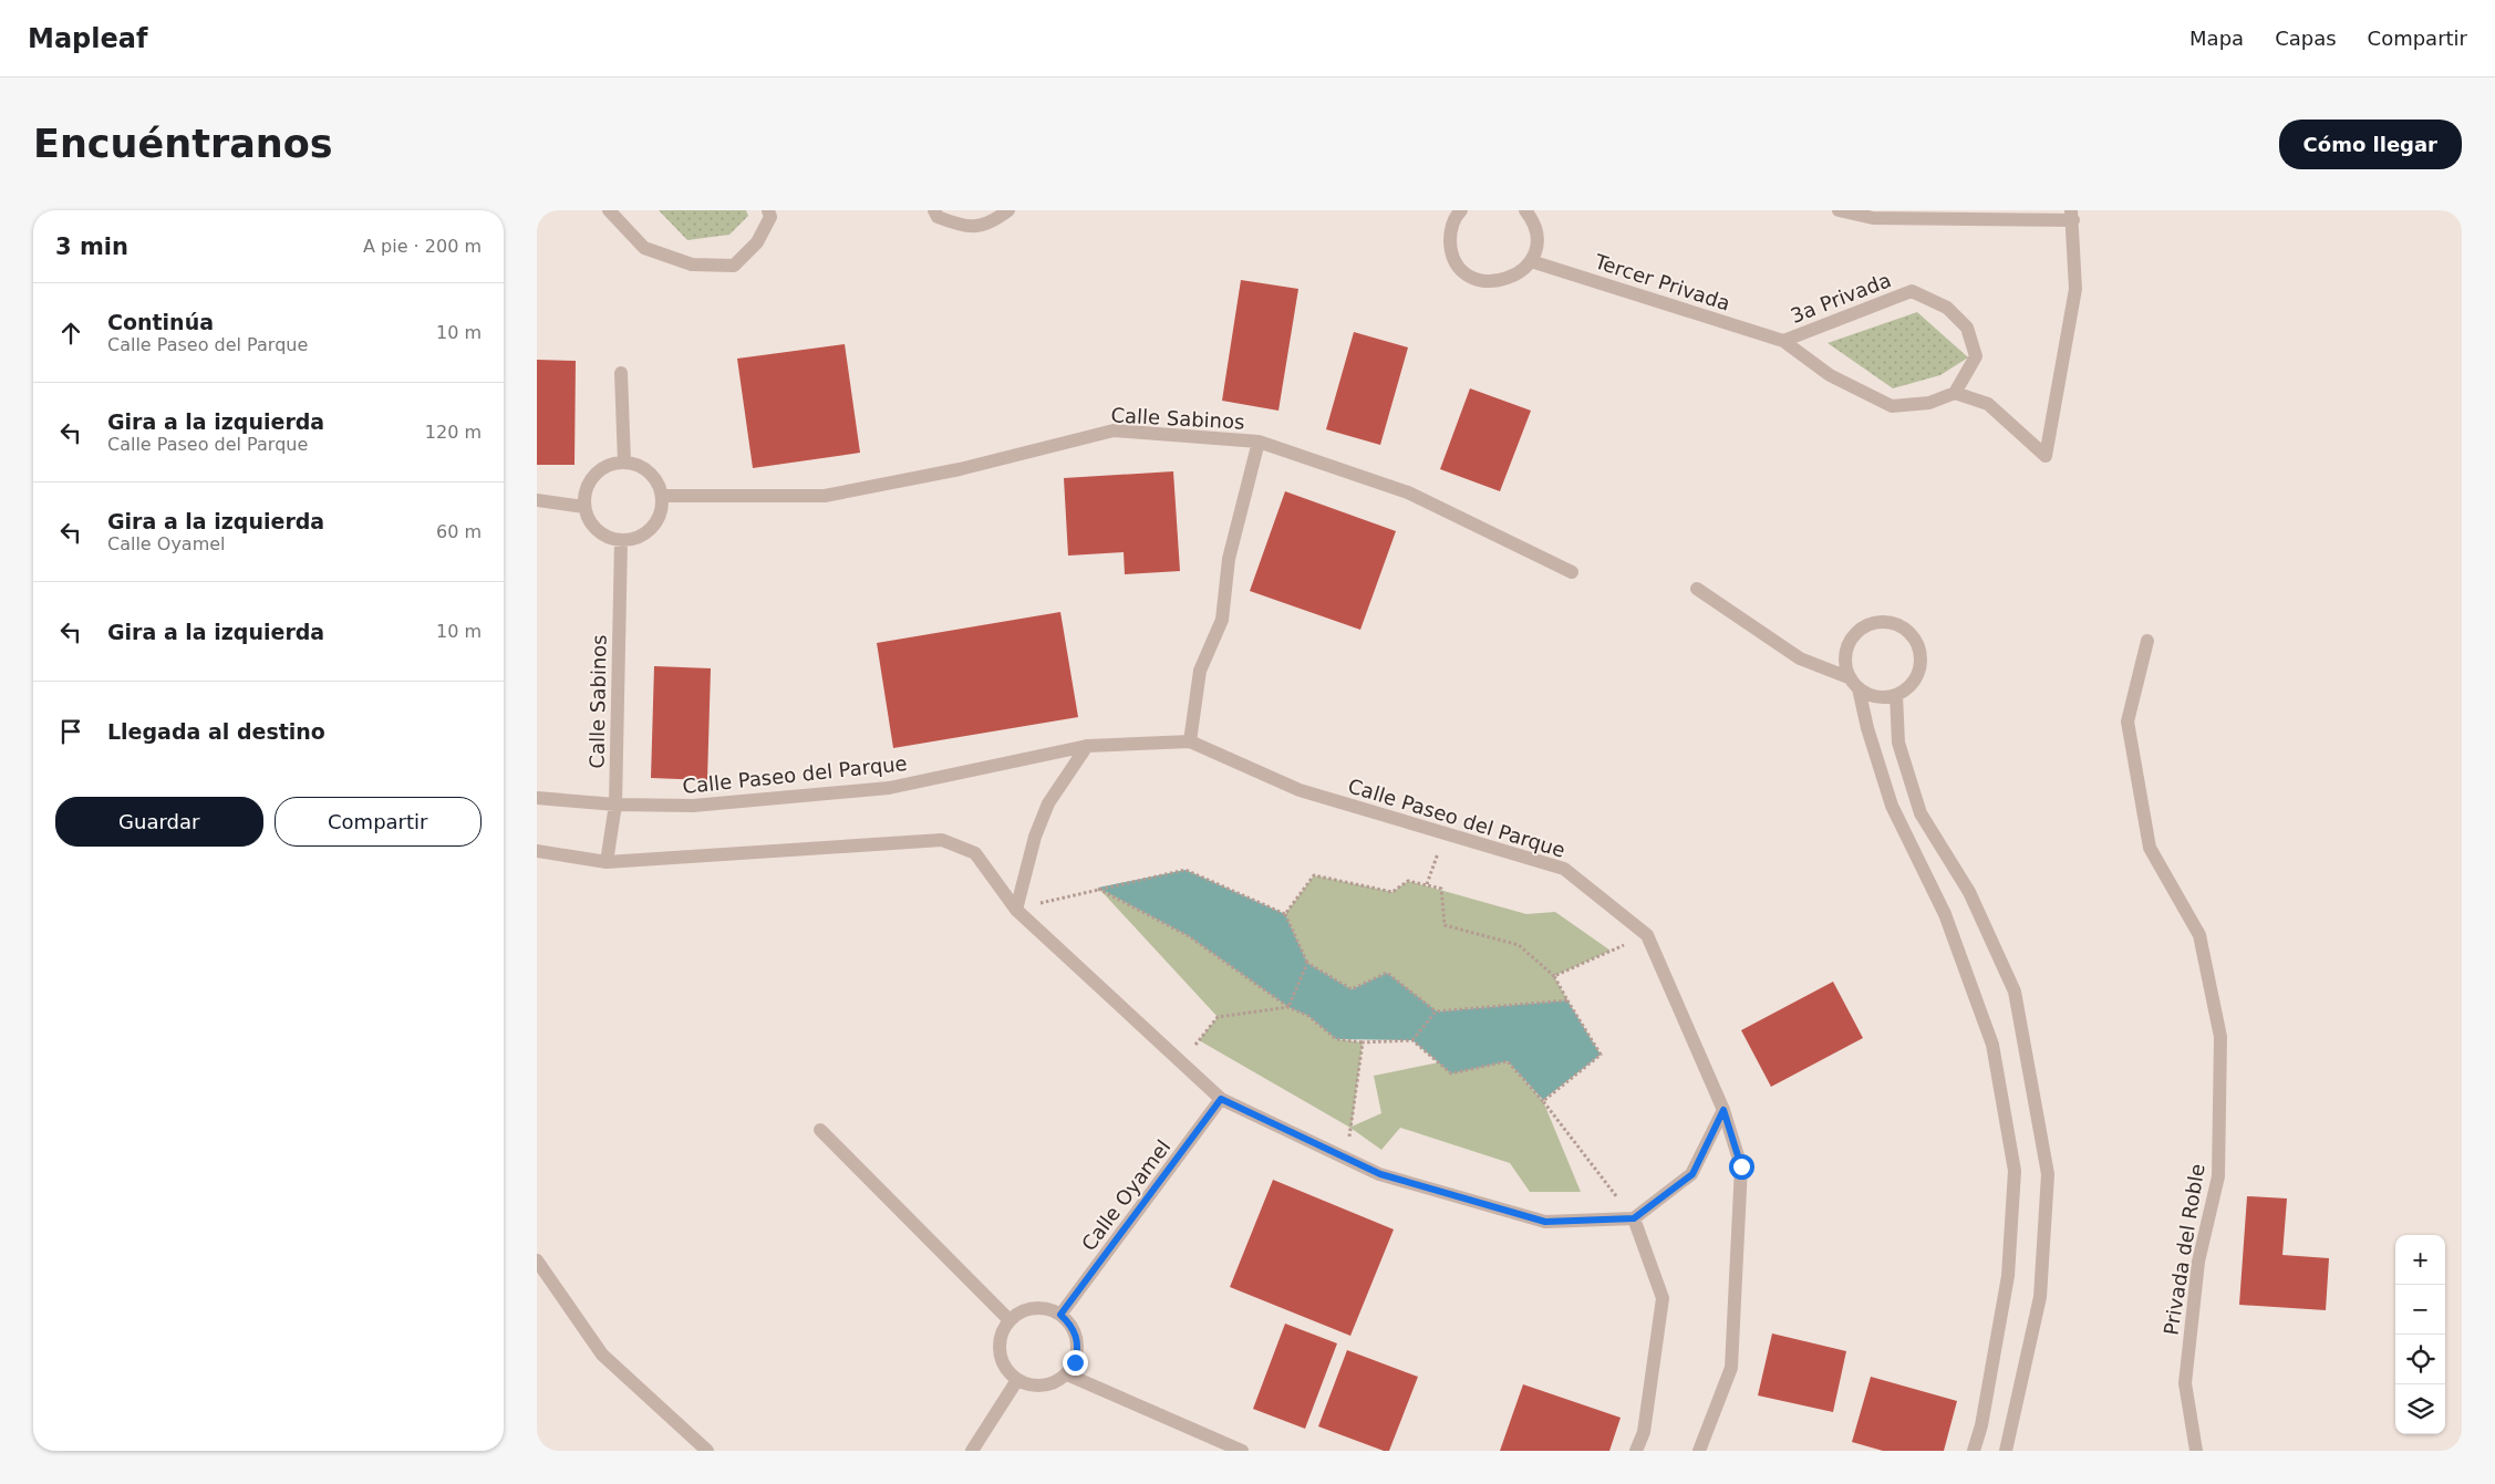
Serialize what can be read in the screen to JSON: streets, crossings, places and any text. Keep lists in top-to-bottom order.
{
  "streets": {
    "street": [
      "Tercer Privada",
      "3a Privada",
      "Calle Sabinos",
      "Calle Paseo del Parque",
      "Calle Oyamel",
      "Privada del Roble"
    ]
  },
  "crossings": [
    ["Tercer Privada", "3a Privada"],
    ["Calle Sabinos", "Calle Paseo del Parque"]
  ],
  "page": {
    "header": "Mapleaf",
    "nav": ["Mapa", "Capas", "Compartir"],
    "buttons": [
      "Cómo llegar",
      ["Guardar", "Compartir"]
    ],
    "title": "Encuéntranos",
    "heading": ["3 min", "A pie · 200 m"],
    "list": [
      ["Continúa", "Calle Paseo del Parque", "10 m"],
      ["Gira a la izquierda", "Calle Paseo del Parque", "120 m"],
      ["Gira a la izquierda", "Calle Oyamel", "60 m"],
      ["Gira a la izquierda", "10 m"],
      "Llegada al destino"
    ],
    "map_buttons": ["+", "−"]
  }
}
